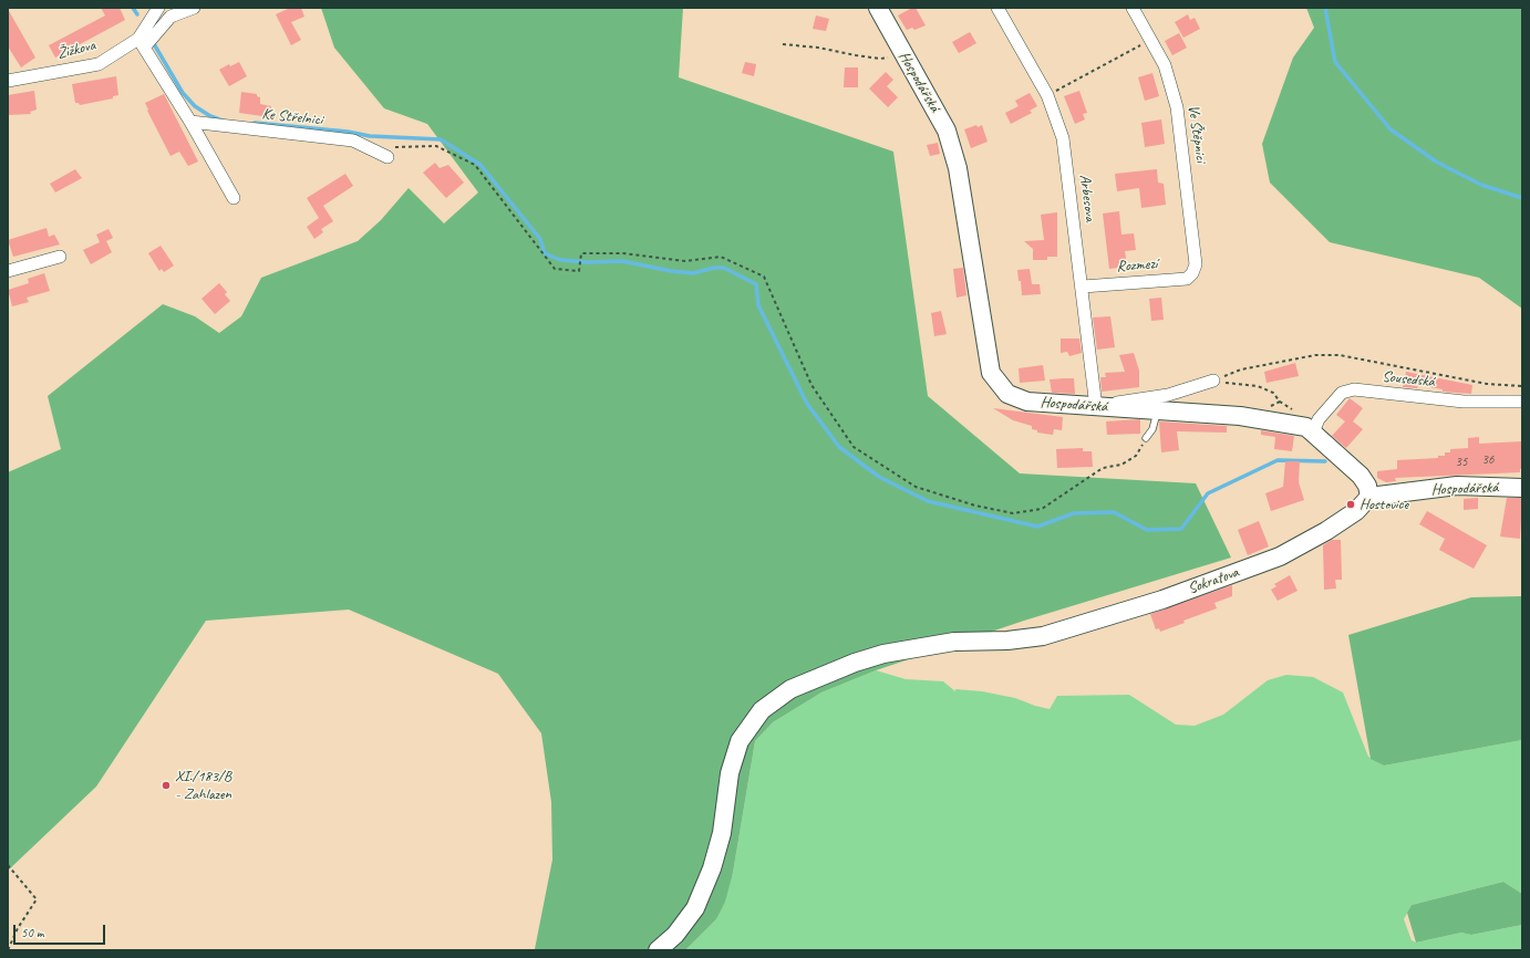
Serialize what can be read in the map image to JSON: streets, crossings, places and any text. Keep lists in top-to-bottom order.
{
  "streets": {
    "street": [
      "Žižkova",
      "Hospodářská",
      "Ke Střelnici",
      "Ve Štěpnici",
      "Arbesova",
      "Rozmezí",
      "Sousedská",
      "Sokratova"
    ]
  },
  "crossings": [
    ["Hospodářská", "Arbesova"],
    ["Hospodářská", "Sousedská"],
    ["Hospodářská", "Sokratova"],
    ["Ve Štěpnici", "Rozmezí"],
    ["Arbesova", "Rozmezí"]
  ],
  "places": ["Hostovice", "XI./183/B - Zahlazen"],
  "house_numbers": ["36", "35"],
  "scale_bar": "50 m"
}
